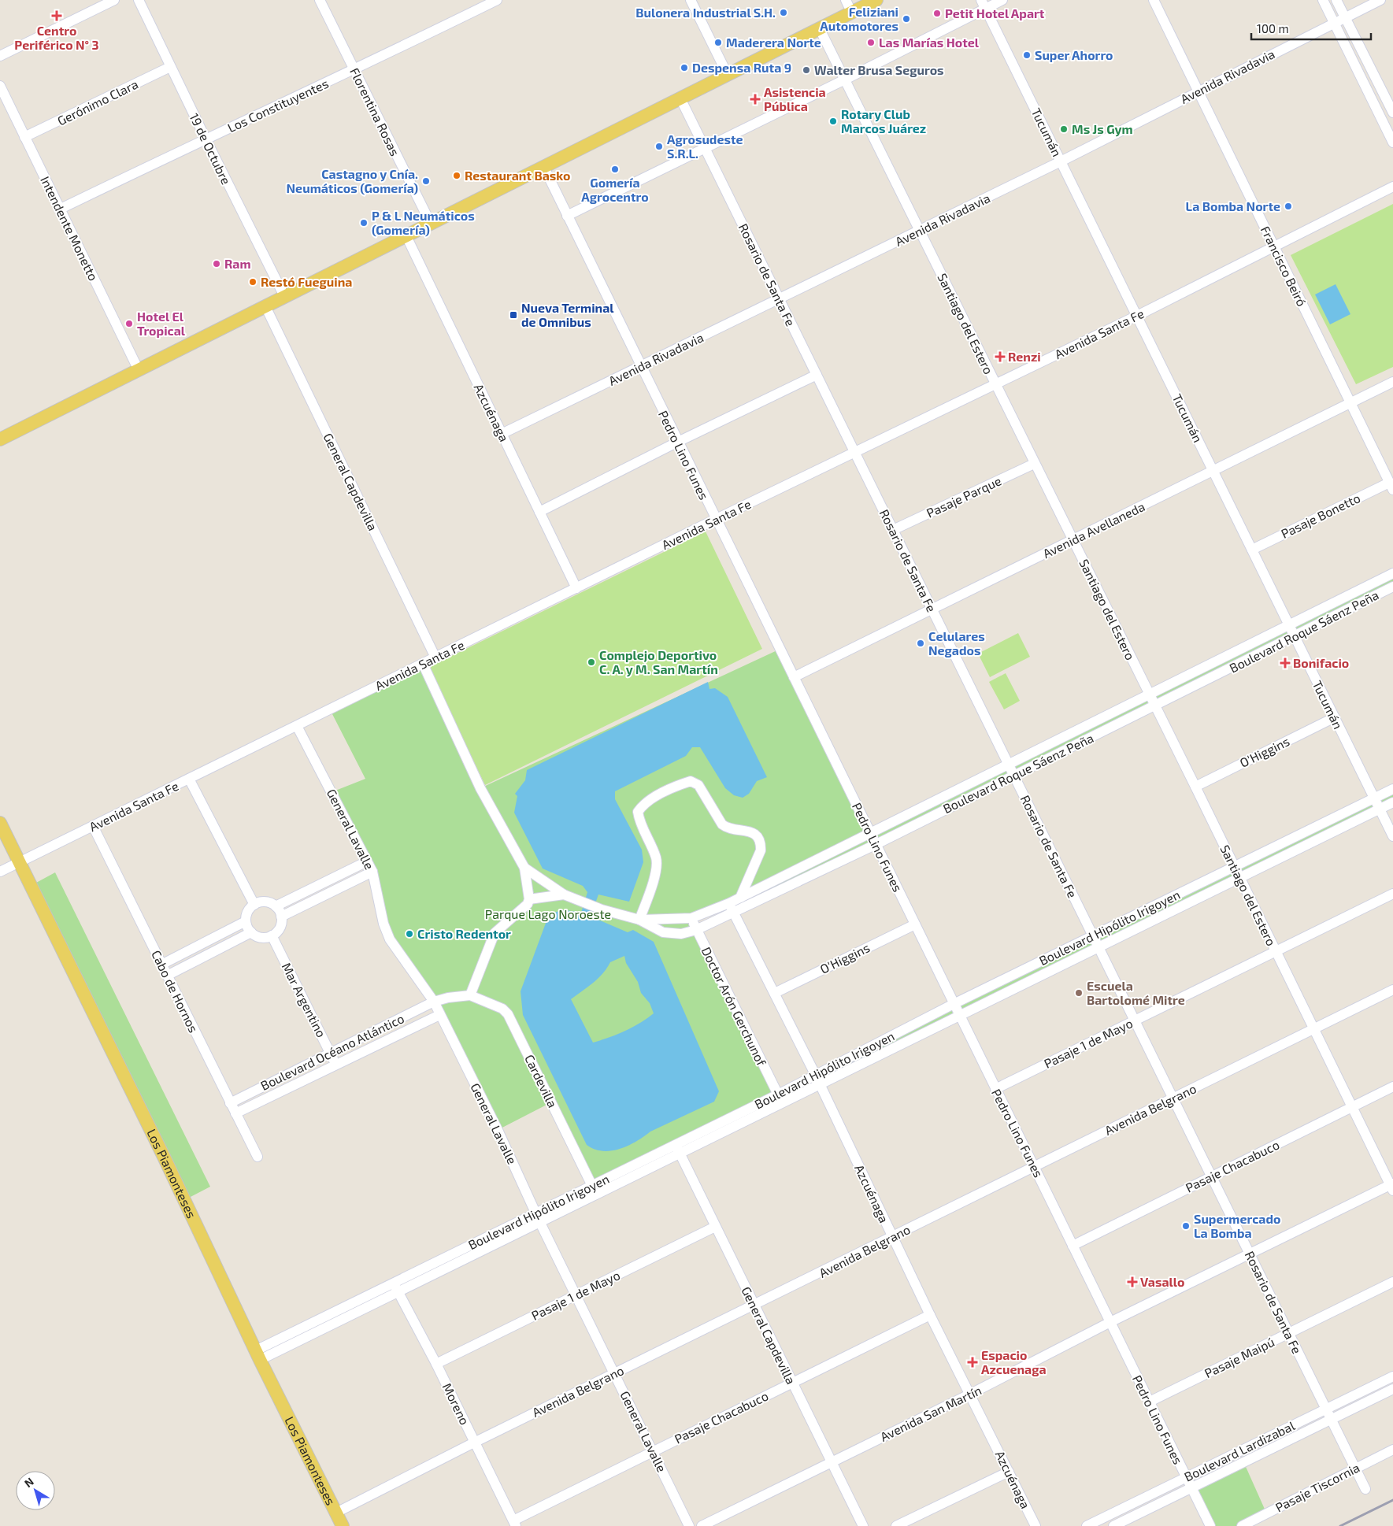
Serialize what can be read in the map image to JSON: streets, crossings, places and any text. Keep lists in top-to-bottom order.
{
  "streets": {
    "main road": ["Los Piamonteses"],
    "street": [
      "Avenida Rivadavia",
      "Gerónimo Clara",
      "Los Constituyentes",
      "Florentina Rosas",
      "Tucumán",
      "19 de Octubre",
      "Intendente Monetto",
      "Francisco Beiró",
      "Rosario de Santa Fe",
      "Santiago del Estero",
      "Avenida Santa Fe",
      "Azcuénaga",
      "Pedro Lino Funes",
      "General Capdevilla",
      "Pasaje Parque",
      "Pasaje Bonetto",
      "Avenida Avellaneda",
      "Boulevard Roque Sáenz Peña",
      "O'Higgins",
      "General Lavalle",
      "Boulevard Hipólito Irigoyen",
      "Cabo de Hornos",
      "Mar Argentino",
      "Doctor Arón Gerchunof",
      "Pasaje 1 de Mayo",
      "Boulevard Océano Atlántico",
      "Cardevilla",
      "Avenida Belgrano",
      "Pasaje Chacabuco",
      "Pasaje Maipú",
      "Moreno",
      "Avenida San Martín",
      "Boulevard Lardizabal",
      "Pasaje Tiscornia"
    ]
  },
  "crossings": [
    ["Avenida Rivadavia", "Tucumán"],
    ["Avenida Rivadavia", "Francisco Beiró"],
    ["Avenida Rivadavia", "Rosario de Santa Fe"],
    ["Avenida Rivadavia", "Santiago del Estero"],
    ["Avenida Rivadavia", "Azcuénaga"],
    ["Avenida Rivadavia", "Pedro Lino Funes"],
    ["Gerónimo Clara", "19 de Octubre"],
    ["Gerónimo Clara", "Intendente Monetto"],
    ["Los Constituyentes", "Florentina Rosas"],
    ["Los Constituyentes", "19 de Octubre"],
    ["Los Constituyentes", "Intendente Monetto"],
    ["Tucumán", "Avenida Santa Fe"],
    ["Tucumán", "Pasaje Bonetto"],
    ["Tucumán", "Avenida Avellaneda"],
    ["Tucumán", "Boulevard Roque Sáenz Peña"],
    ["Tucumán", "O'Higgins"],
    ["Tucumán", "Boulevard Hipólito Irigoyen"],
    ["Francisco Beiró", "Avenida Santa Fe"],
    ["Francisco Beiró", "Pasaje Bonetto"],
    ["Francisco Beiró", "Avenida Avellaneda"],
    ["Rosario de Santa Fe", "Avenida Santa Fe"],
    ["Rosario de Santa Fe", "Pasaje Parque"],
    ["Rosario de Santa Fe", "Avenida Avellaneda"],
    ["Rosario de Santa Fe", "Boulevard Roque Sáenz Peña"],
    ["Rosario de Santa Fe", "Boulevard Hipólito Irigoyen"],
    ["Rosario de Santa Fe", "Pasaje 1 de Mayo"],
    ["Rosario de Santa Fe", "Avenida Belgrano"],
    ["Rosario de Santa Fe", "Pasaje Chacabuco"],
    ["Rosario de Santa Fe", "Pasaje Maipú"],
    ["Rosario de Santa Fe", "Avenida San Martín"],
    ["Rosario de Santa Fe", "Boulevard Lardizabal"],
    ["Rosario de Santa Fe", "Pasaje Tiscornia"],
    ["Santiago del Estero", "Avenida Santa Fe"],
    ["Santiago del Estero", "Pasaje Parque"],
    ["Santiago del Estero", "Avenida Avellaneda"],
    ["Santiago del Estero", "Boulevard Roque Sáenz Peña"],
    ["Santiago del Estero", "O'Higgins"],
    ["Santiago del Estero", "Boulevard Hipólito Irigoyen"],
    ["Santiago del Estero", "Pasaje 1 de Mayo"],
    ["Santiago del Estero", "Avenida Belgrano"],
    ["Santiago del Estero", "Pasaje Chacabuco"],
    ["Santiago del Estero", "Avenida San Martín"],
    ["Avenida Santa Fe", "Azcuénaga"],
    ["Avenida Santa Fe", "Pedro Lino Funes"],
    ["Avenida Santa Fe", "General Capdevilla"],
    ["Avenida Santa Fe", "General Lavalle"],
    ["Avenida Santa Fe", "Cabo de Hornos"],
    ["Avenida Santa Fe", "Los Piamonteses"],
    ["Azcuénaga", "Boulevard Roque Sáenz Peña"],
    ["Azcuénaga", "O'Higgins"],
    ["Azcuénaga", "Boulevard Hipólito Irigoyen"],
    ["Azcuénaga", "Avenida Belgrano"],
    ["Azcuénaga", "Pasaje Chacabuco"],
    ["Azcuénaga", "Avenida San Martín"],
    ["Pedro Lino Funes", "Avenida Avellaneda"],
    ["Pedro Lino Funes", "Boulevard Roque Sáenz Peña"],
    ["Pedro Lino Funes", "O'Higgins"],
    ["Pedro Lino Funes", "Boulevard Hipólito Irigoyen"],
    ["Pedro Lino Funes", "Pasaje 1 de Mayo"],
    ["Pedro Lino Funes", "Avenida Belgrano"],
    ["Pedro Lino Funes", "Pasaje Chacabuco"],
    ["Pedro Lino Funes", "Pasaje Maipú"],
    ["Pedro Lino Funes", "Avenida San Martín"],
    ["Pedro Lino Funes", "Boulevard Lardizabal"],
    ["General Capdevilla", "Boulevard Hipólito Irigoyen"],
    ["General Capdevilla", "Pasaje 1 de Mayo"],
    ["General Capdevilla", "Avenida Belgrano"],
    ["General Capdevilla", "Pasaje Chacabuco"],
    ["General Capdevilla", "Avenida San Martín"],
    ["Boulevard Roque Sáenz Peña", "Doctor Arón Gerchunof"],
    ["General Lavalle", "Boulevard Hipólito Irigoyen"],
    ["General Lavalle", "Pasaje 1 de Mayo"],
    ["General Lavalle", "Boulevard Océano Atlántico"],
    ["General Lavalle", "Avenida Belgrano"],
    ["General Lavalle", "Pasaje Chacabuco"],
    ["Boulevard Hipólito Irigoyen", "Doctor Arón Gerchunof"],
    ["Boulevard Hipólito Irigoyen", "Cardevilla"],
    ["Boulevard Hipólito Irigoyen", "Los Piamonteses"],
    ["Boulevard Hipólito Irigoyen", "Moreno"],
    ["Cabo de Hornos", "Boulevard Océano Atlántico"],
    ["Mar Argentino", "Boulevard Océano Atlántico"],
    ["Pasaje 1 de Mayo", "Moreno"],
    ["Boulevard Océano Atlántico", "Cardevilla"],
    ["Avenida Belgrano", "Los Piamonteses"],
    ["Avenida Belgrano", "Moreno"],
    ["Pasaje Chacabuco", "Moreno"]
  ],
  "parks": ["Parque Lago Noroeste"],
  "places": {
    "other": [
      "Bulonera Industrial S.H.",
      "Petit Hotel Apart",
      "Feliziani Automotores",
      "Maderera Norte",
      "Las Marías Hotel",
      "Super Ahorro",
      "Despensa Ruta 9",
      "Walter Brusa Seguros",
      "Rotary Club Marcos Juárez",
      "Ms Js Gym",
      "Agrosudeste S.R.L.",
      "Gomería Agrocentro",
      "Restaurant Basko",
      "Castagno y Cnía. Neumáticos (Gomería)",
      "La Bomba Norte",
      "P & L Neumáticos (Gomería)",
      "Ram",
      "Restó Fueguina",
      "Hotel El Tropical",
      "Celulares Negados",
      "Complejo Deportivo C. A. y M. San Martín",
      "Cristo Redentor",
      "Escuela Bartolomé Mitre",
      "Supermercado La Bomba"
    ],
    "health": [
      "Centro Periférico N° 3",
      "Asistencia Pública",
      "Renzi",
      "Bonifacio",
      "Vasallo",
      "Espacio Azcuenaga"
    ],
    "transit": ["Nueva Terminal de Omnibus"]
  },
  "scale_bar": "100 m",
  "north": "top left"
}
